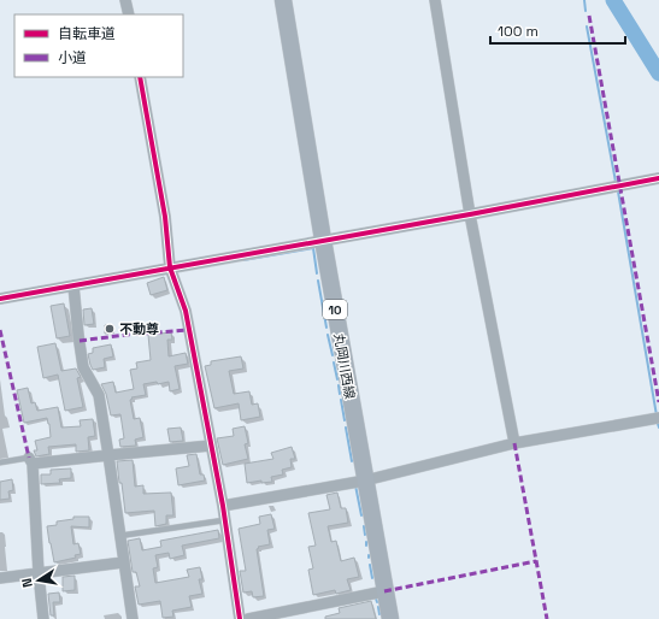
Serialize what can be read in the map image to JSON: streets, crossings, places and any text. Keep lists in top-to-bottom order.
{
  "streets": {
    "main road": ["10", "丸岡川西線"]
  },
  "places": ["不動尊"],
  "legend": ["自転車道", "小道"],
  "scale_bar": "100 m",
  "north": "left"
}
